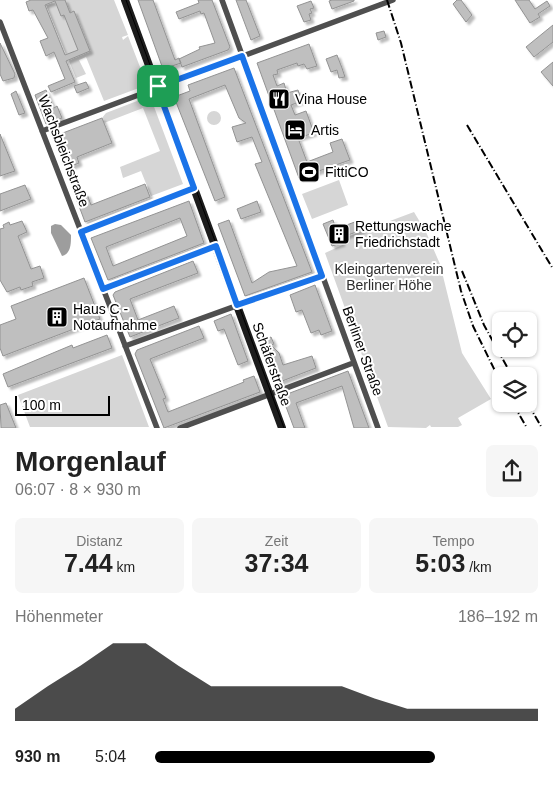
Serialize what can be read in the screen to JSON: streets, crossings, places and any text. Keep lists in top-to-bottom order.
{
  "streets": {
    "street": ["Wachsbleichstraße", "Berliner Straße", "Schäferstraße"]
  },
  "parks": ["Kleingartenverein Berliner Höhe"],
  "places": {
    "restaurant": ["Vina House"],
    "hotel": ["Artis"],
    "sports": ["FittiCO"],
    "building": ["Rettungswache Friedrichstadt", "Haus C - Notaufnahme"]
  },
  "scale_bar": "100 m",
  "page": {
    "scale": "100 m",
    "heading": ["Morgenlauf", "06:07 · 8 × 930 m"],
    "stats": [
      ["Distanz", "7.44 km"],
      ["Zeit", "37:34"],
      ["Tempo", "5:03 /km"]
    ],
    "chart": ["Höhenmeter", "186–192 m"],
    "list": [
      {
        "name": "930 m",
        "note": "5:04"
      }
    ]
  }
}
